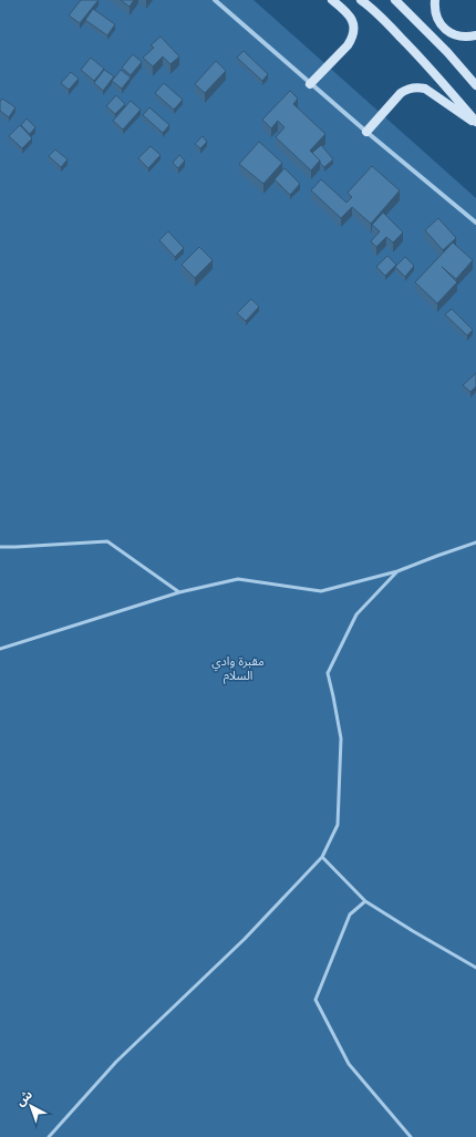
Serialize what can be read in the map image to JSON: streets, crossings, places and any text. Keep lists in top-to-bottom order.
{
  "parks": ["مقبرة وادي السلام"],
  "north": "top left"
}
